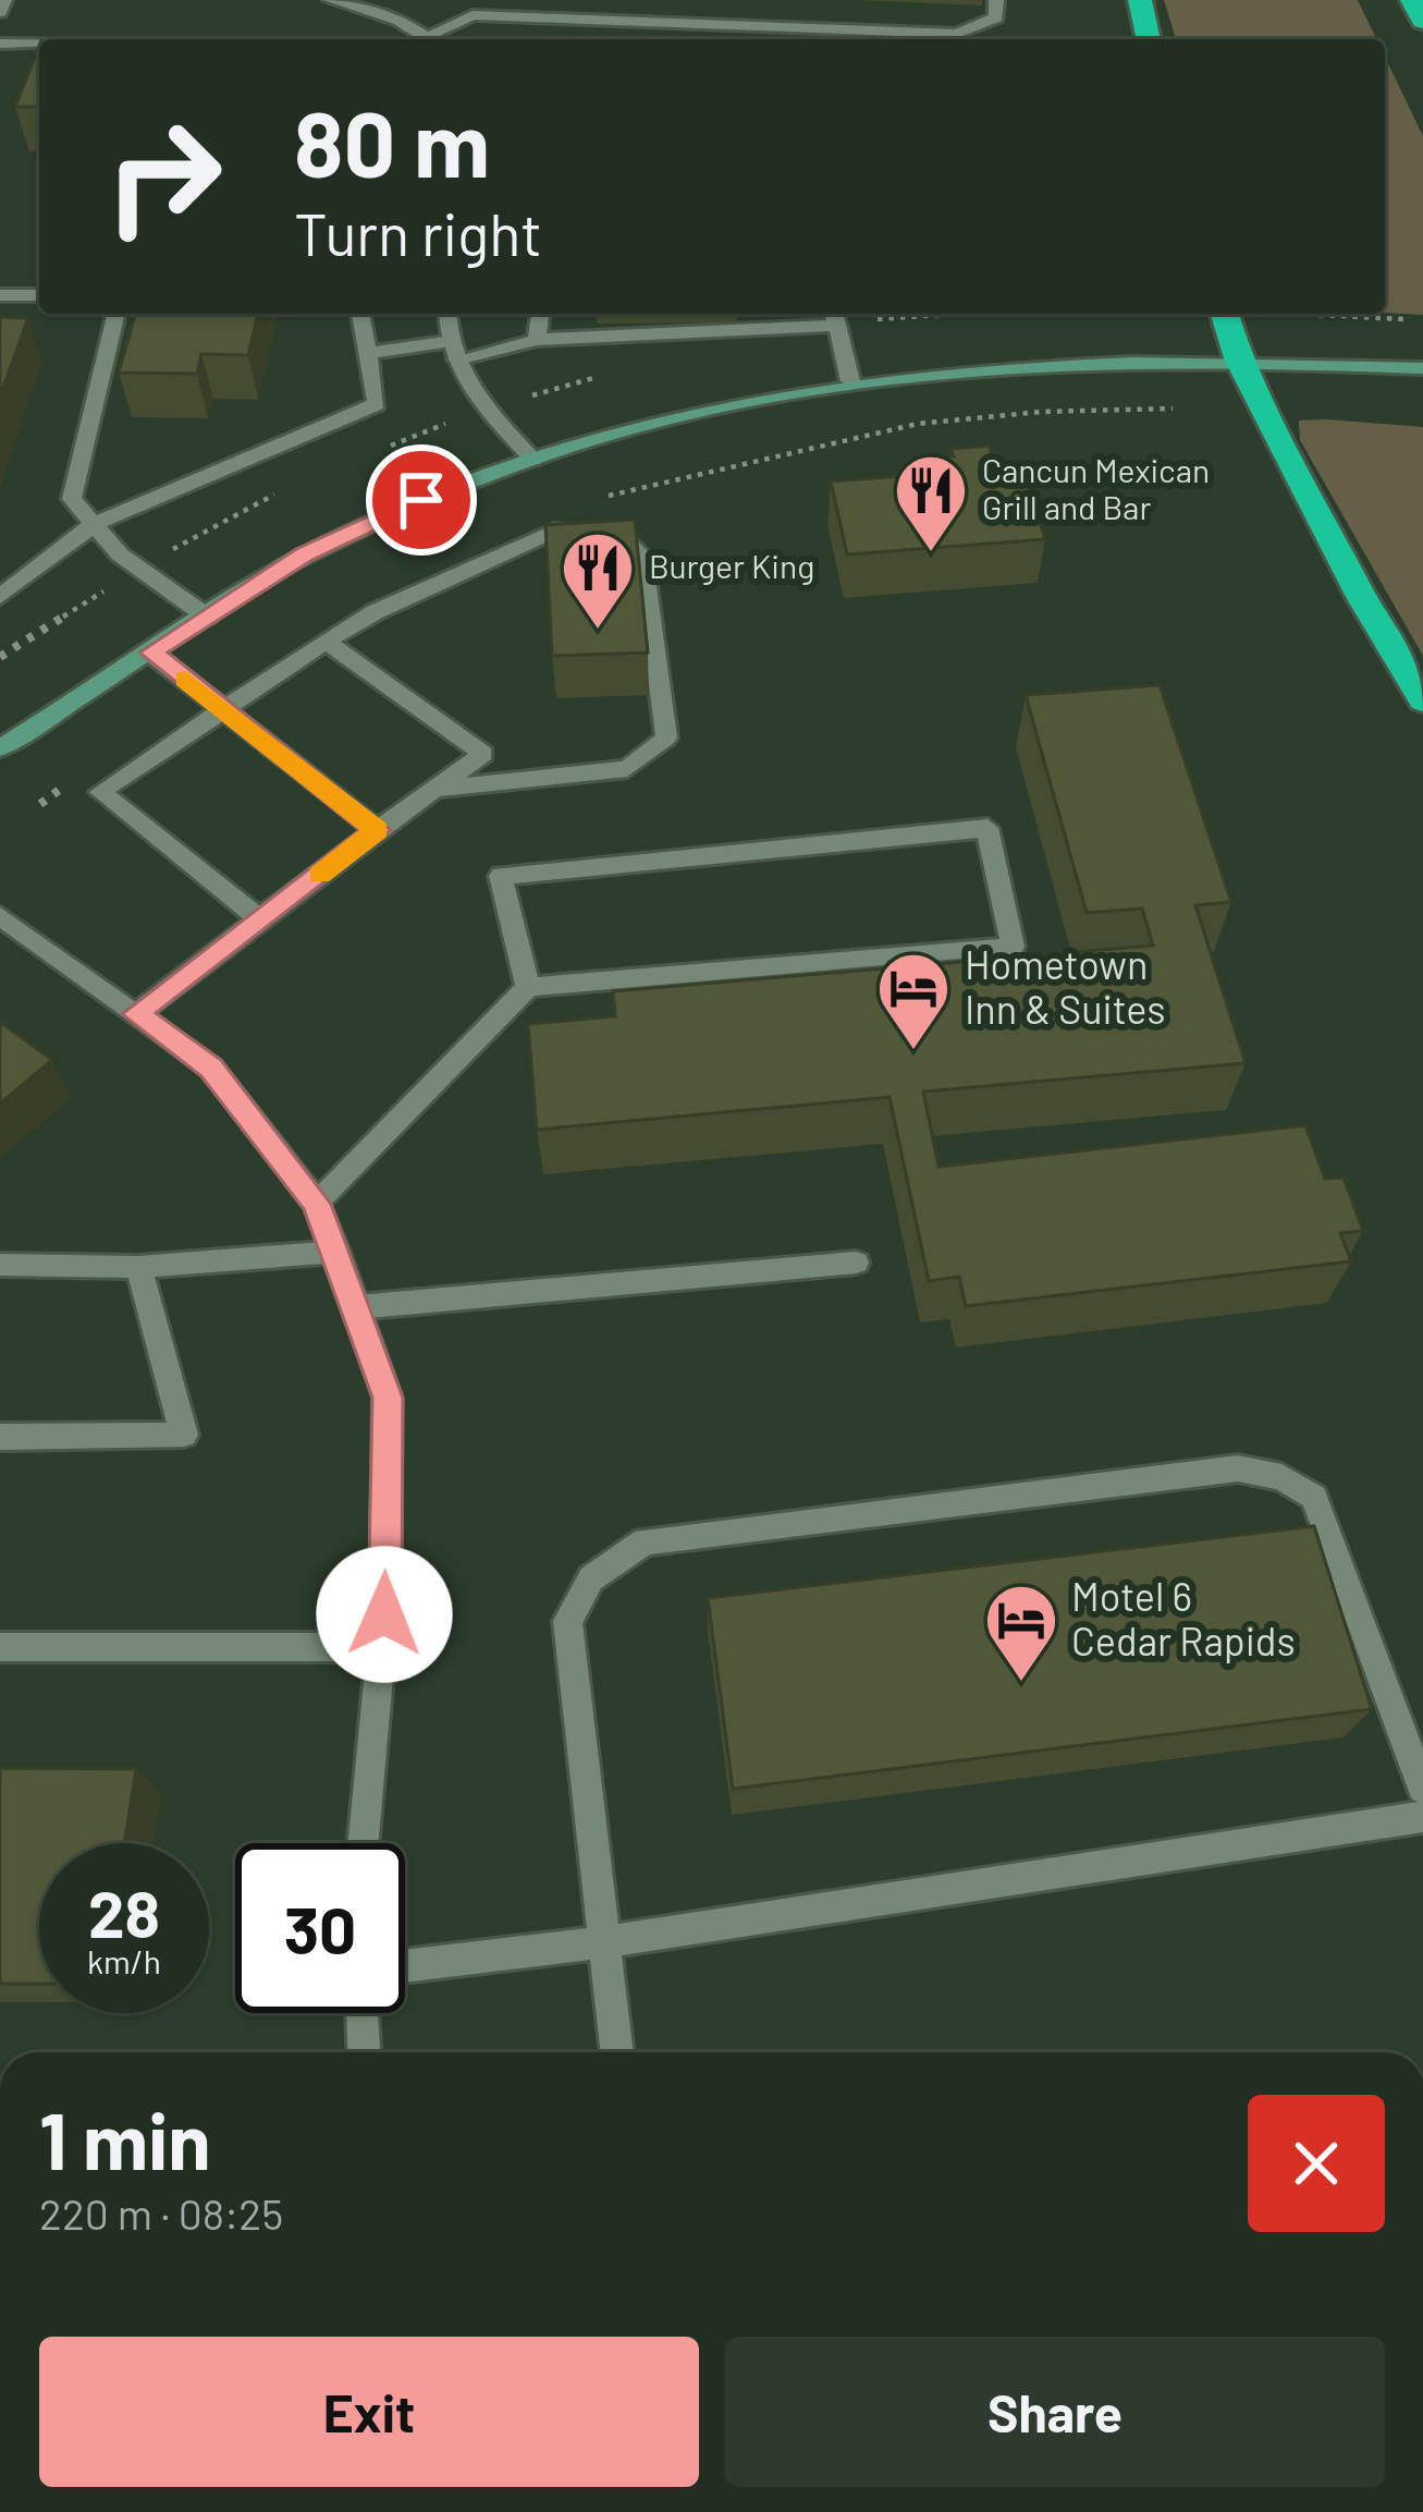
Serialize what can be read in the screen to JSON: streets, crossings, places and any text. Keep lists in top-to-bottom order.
{
  "places": {
    "restaurant": ["Cancun Mexican Grill and Bar", "Burger King"],
    "hotel": ["Hometown Inn & Suites", "Motel 6 Cedar Rapids"]
  },
  "page": {
    "turn": ["80 m", "Turn right"],
    "speed": "28 km/h",
    "limit": "30",
    "heading": ["1 min", "220 m · 08:25"],
    "buttons": ["Exit", "Share"]
  }
}
